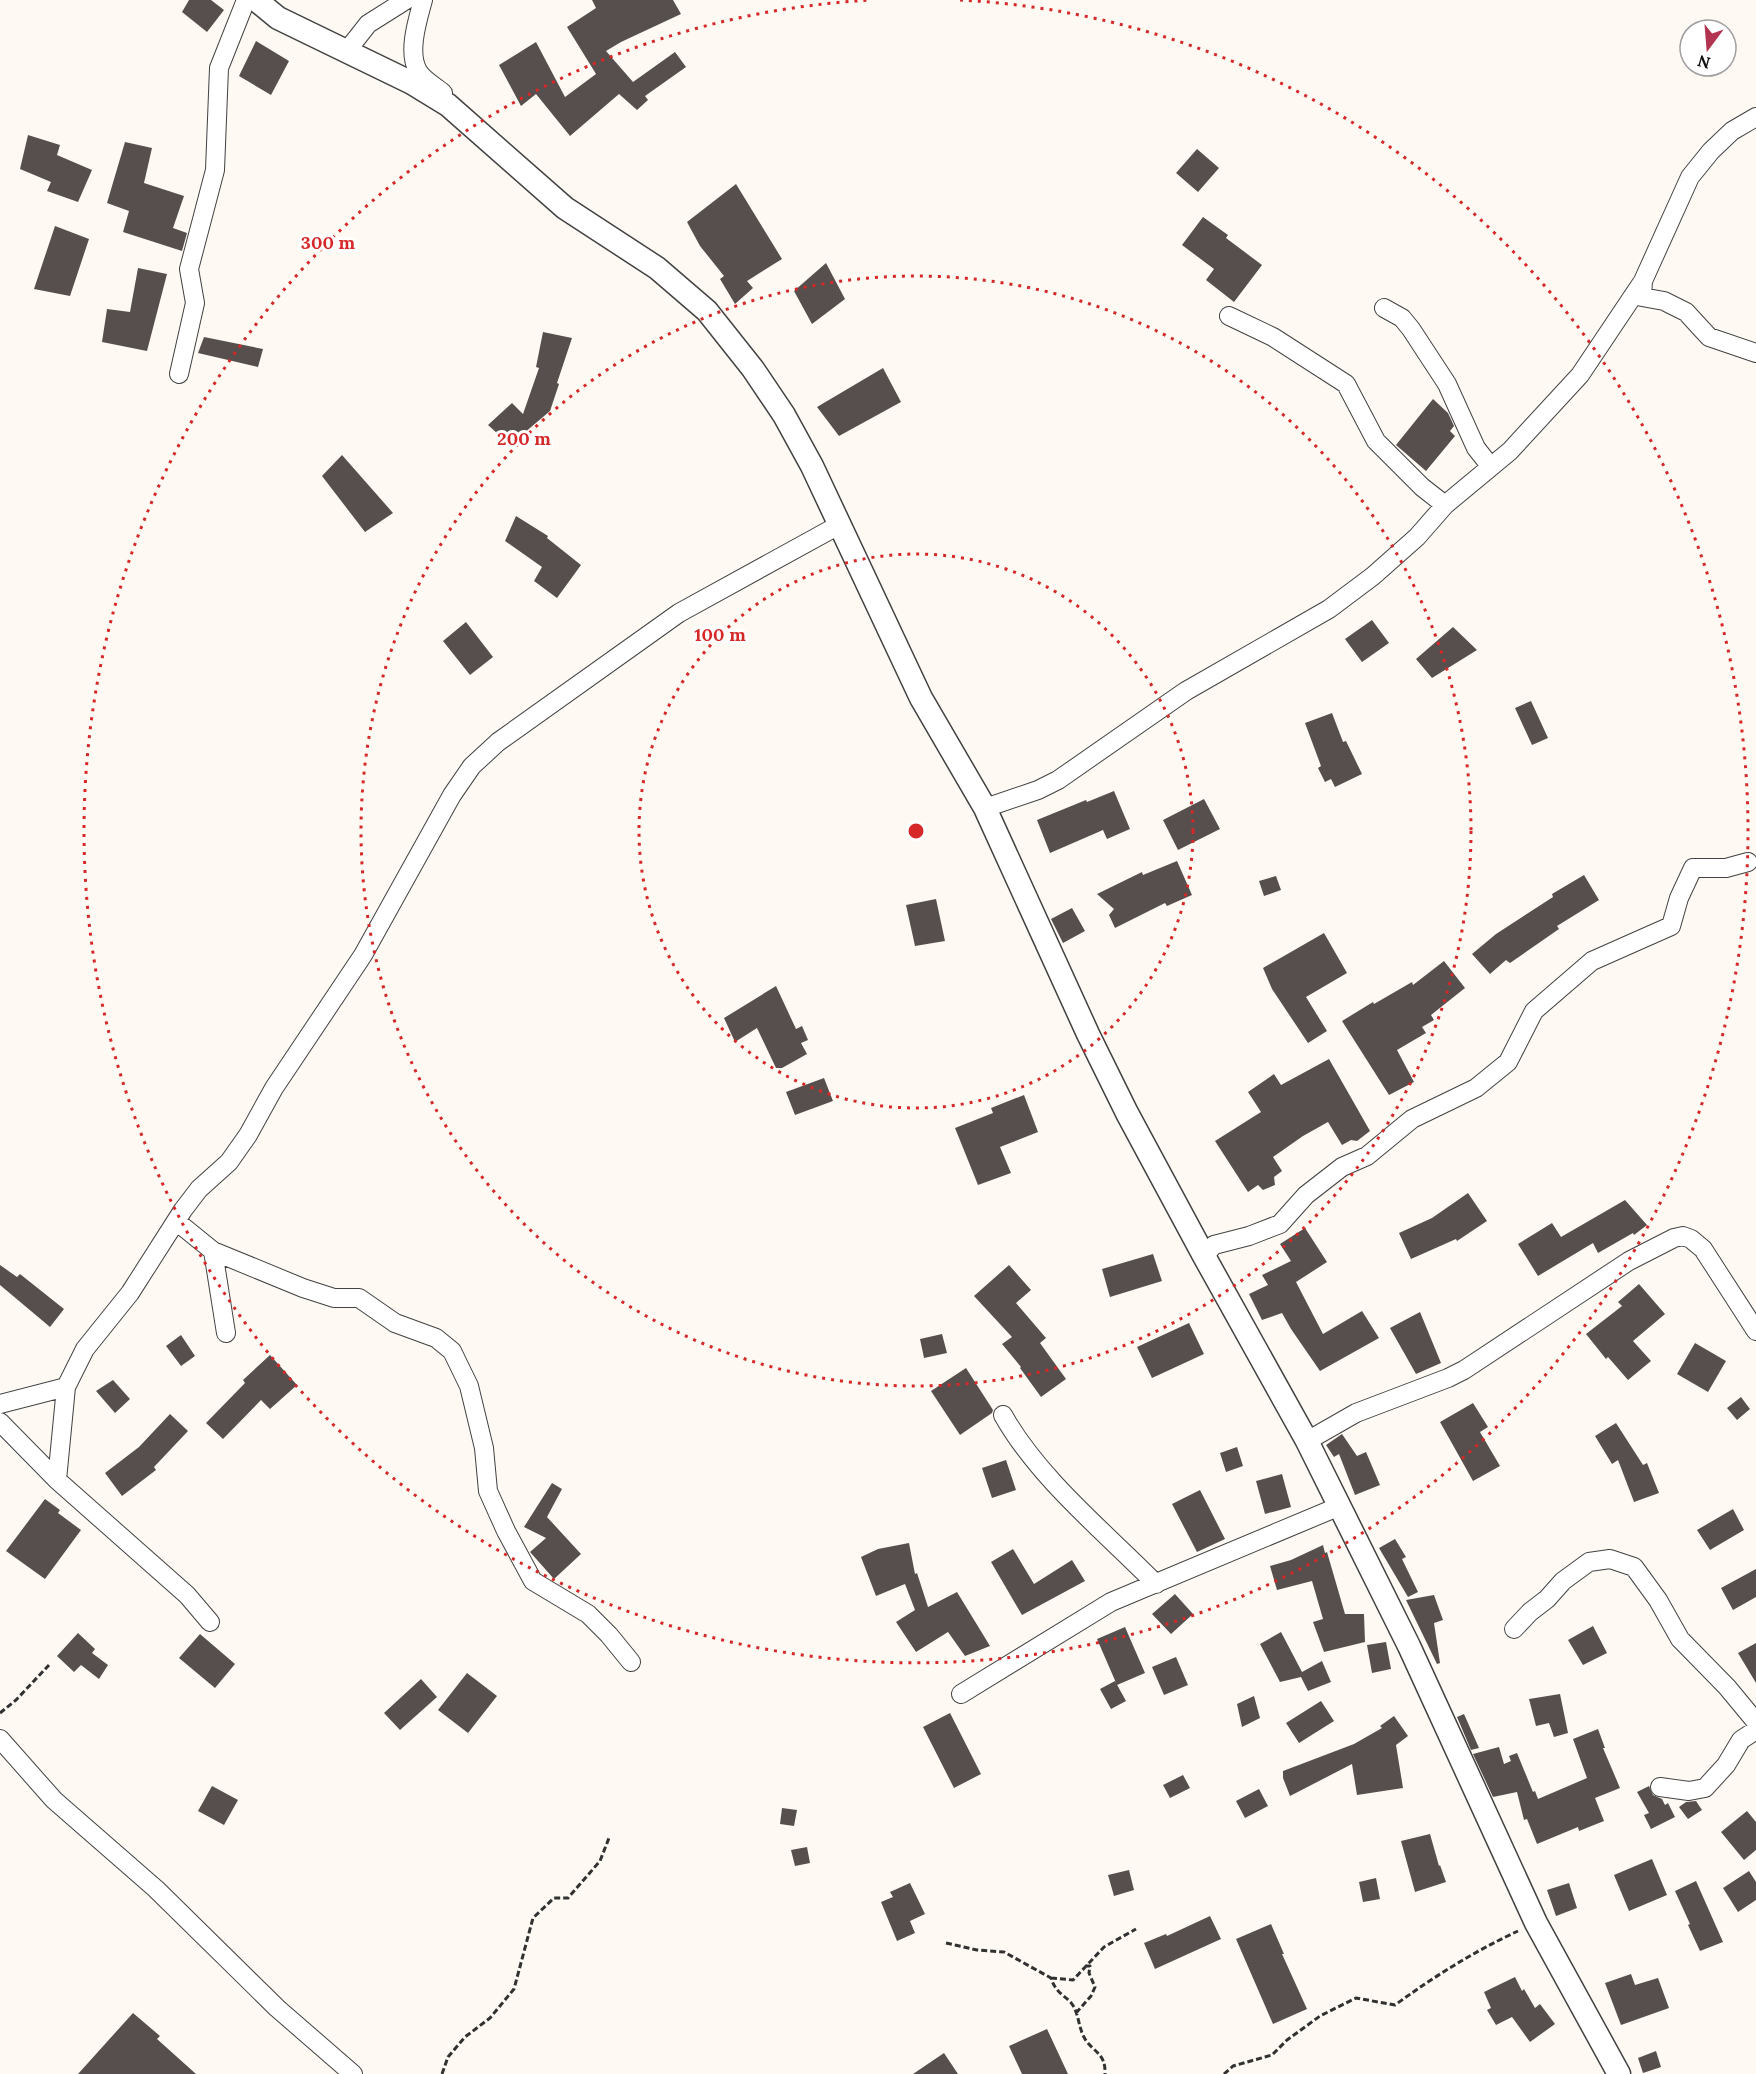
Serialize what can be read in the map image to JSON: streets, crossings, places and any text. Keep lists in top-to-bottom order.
{
  "north": "bottom",
  "rings": ["300 m", "200 m", "100 m"]
}
